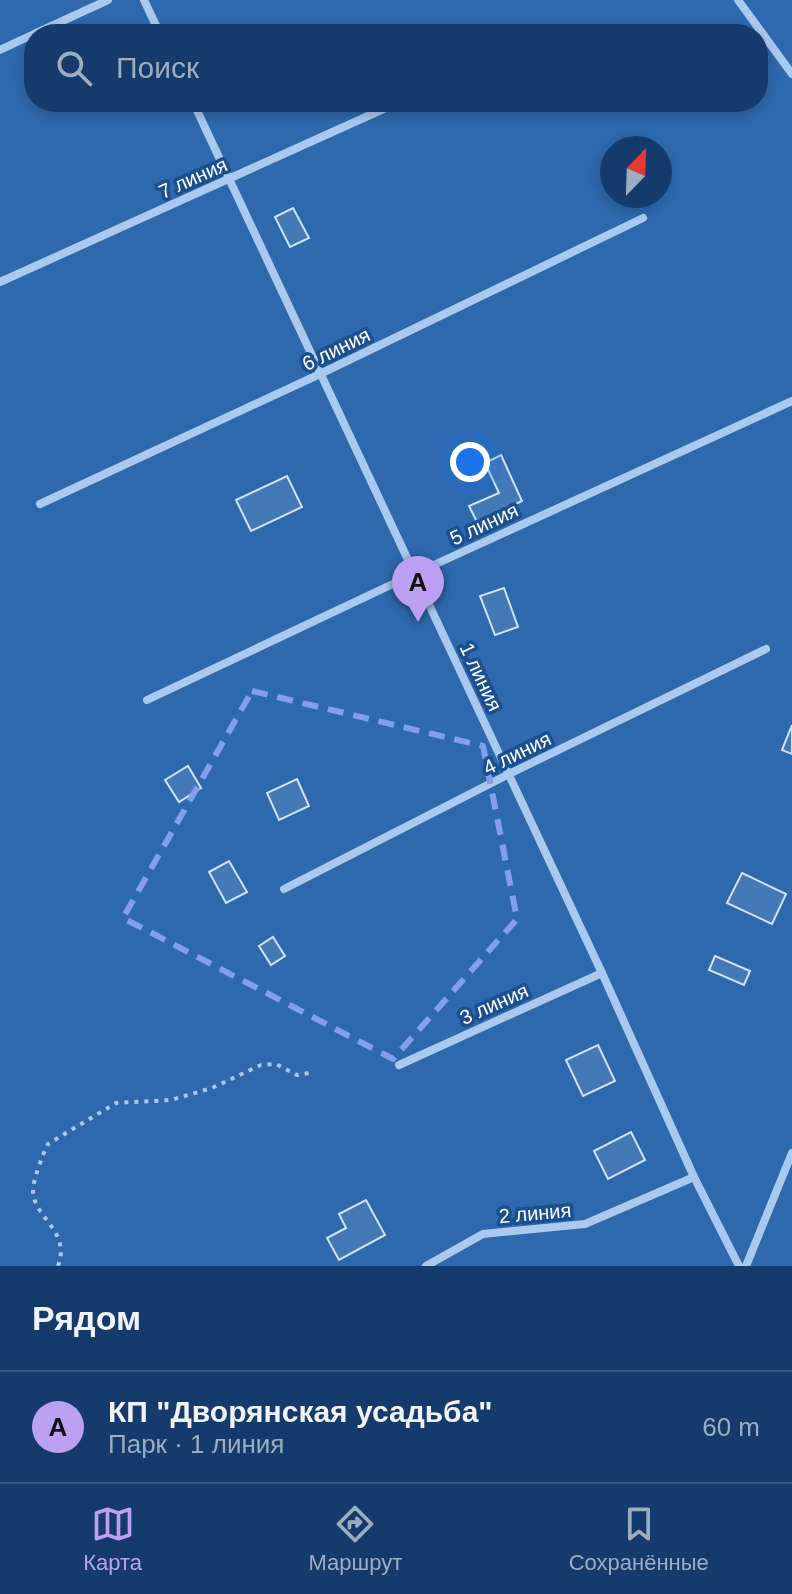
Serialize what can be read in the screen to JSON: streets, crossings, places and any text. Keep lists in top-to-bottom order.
{
  "streets": {
    "street": [
      "7 линия",
      "6 линия",
      "5 линия",
      "1 линия",
      "4 линия",
      "3 линия",
      "2 линия"
    ]
  },
  "crossings": [
    ["7 линия", "1 линия"],
    ["6 линия", "1 линия"],
    ["5 линия", "1 линия"],
    ["1 линия", "4 линия"],
    ["1 линия", "3 линия"],
    ["1 линия", "2 линия"]
  ],
  "north": "top right",
  "page": {
    "search": "Поиск",
    "pins": "A",
    "heading": "Рядом",
    "list": [
      {
        "mark": "A",
        "name": "КП \"Дворянская усадьба\"",
        "note": "Парк · 1 линия",
        "value": "60 m"
      }
    ],
    "nav": ["Карта", "Маршрут", "Сохранённые"]
  }
}
